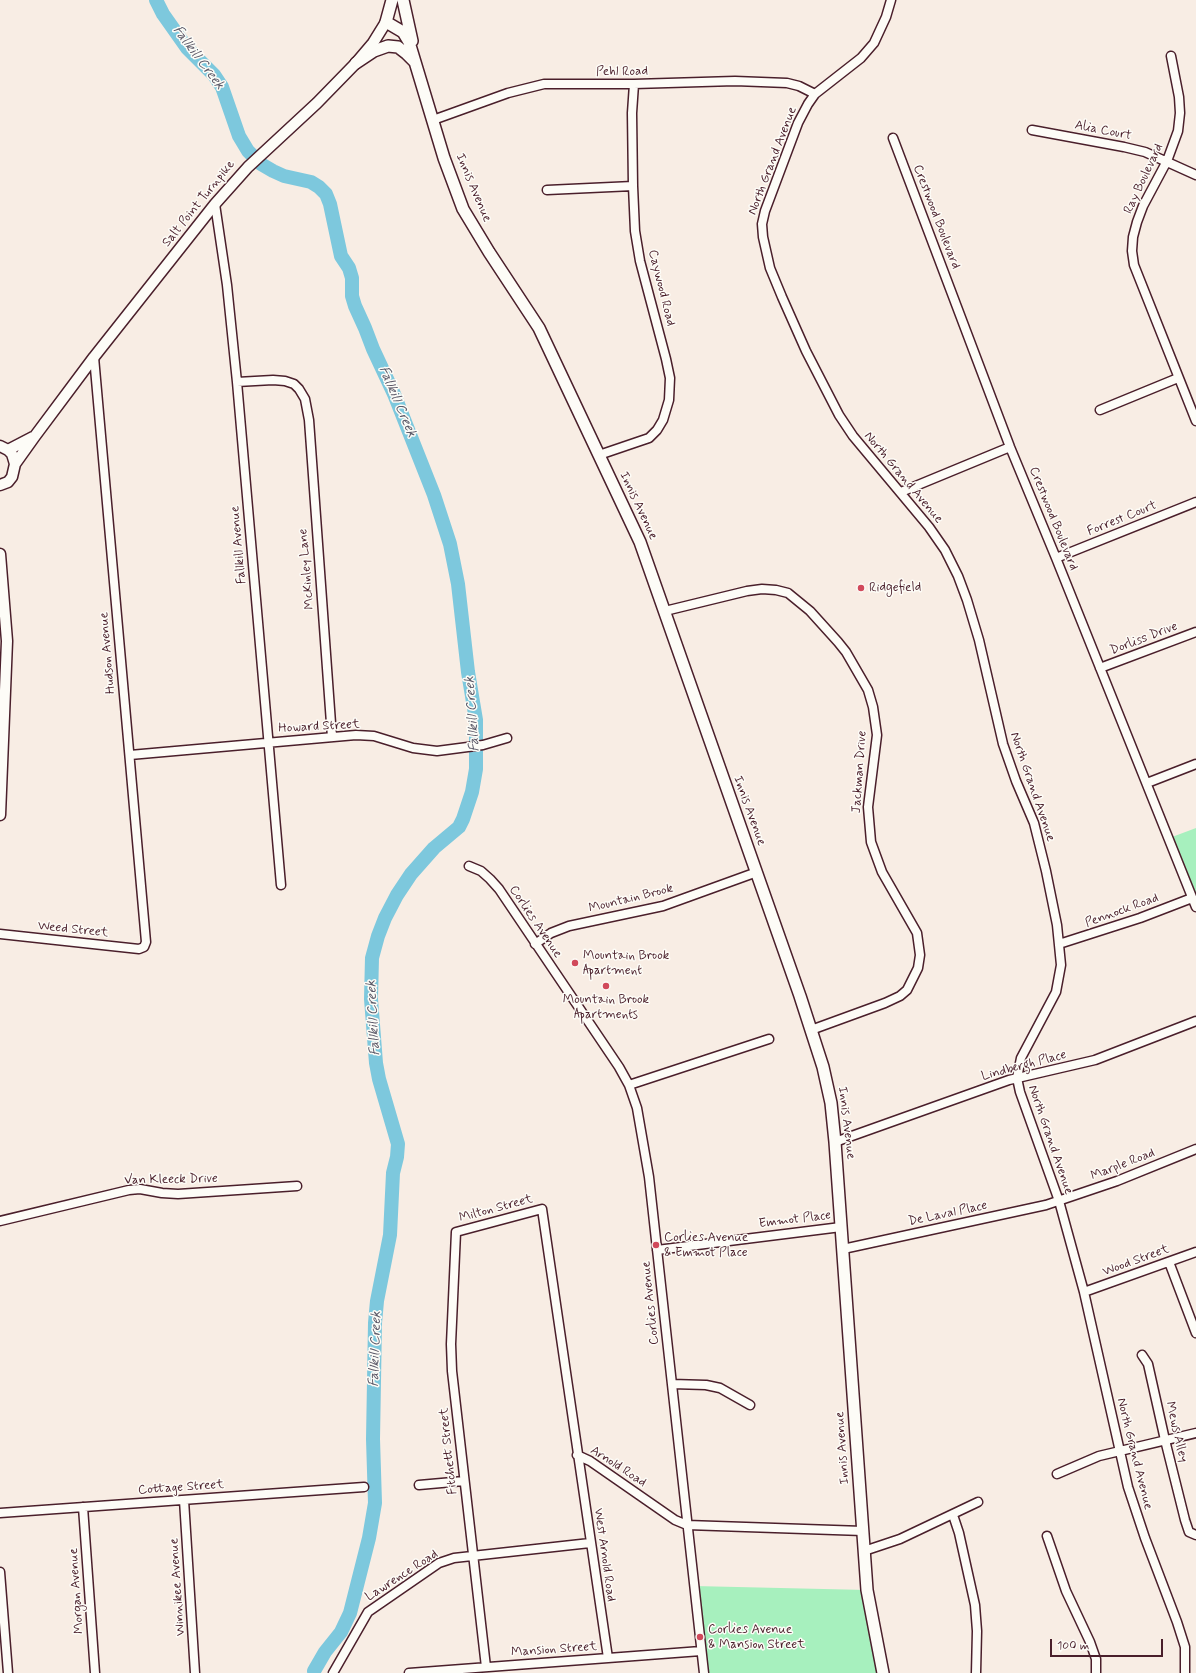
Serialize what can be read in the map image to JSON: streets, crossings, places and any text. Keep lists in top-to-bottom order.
{
  "streets": {
    "main road": ["Innis Avenue", "Salt Point Turnpike"],
    "street": [
      "Pehl Road",
      "Alia Court",
      "North Grand Avenue",
      "Ray Boulevard",
      "Crestwood Boulevard",
      "Caywood Road",
      "Forrest Court",
      "Fallkill Avenue",
      "McKinley Lane",
      "Dorliss Drive",
      "Hudson Avenue",
      "Howard Street",
      "Jackman Drive",
      "Mountain Brook",
      "Pennock Road",
      "Corlies Avenue",
      "Weed Street",
      "Lindbergh Place",
      "Marple Road",
      "Van Kleeck Drive",
      "Milton Street",
      "De Laval Place",
      "Emmot Place",
      "Wood Street",
      "Mews Alley",
      "Fitchett Street",
      "Arnold Road",
      "Cottage Street",
      "West Arnold Road",
      "Lawrence Road",
      "Winnikee Avenue",
      "Morgan Avenue",
      "Mansion Street"
    ]
  },
  "crossings": [
    ["Pehl Road", "North Grand Avenue"],
    ["Pehl Road", "Innis Avenue"],
    ["Pehl Road", "Caywood Road"],
    ["Alia Court", "Ray Boulevard"],
    ["North Grand Avenue", "Pennock Road"],
    ["North Grand Avenue", "Lindbergh Place"],
    ["North Grand Avenue", "Marple Road"],
    ["North Grand Avenue", "De Laval Place"],
    ["North Grand Avenue", "Wood Street"],
    ["Innis Avenue", "Salt Point Turnpike"],
    ["Innis Avenue", "Caywood Road"],
    ["Innis Avenue", "Jackman Drive"],
    ["Innis Avenue", "Mountain Brook"],
    ["Innis Avenue", "Lindbergh Place"],
    ["Innis Avenue", "De Laval Place"],
    ["Innis Avenue", "Emmot Place"],
    ["Innis Avenue", "Arnold Road"],
    ["Salt Point Turnpike", "Fallkill Avenue"],
    ["Salt Point Turnpike", "Hudson Avenue"],
    ["Crestwood Boulevard", "Forrest Court"],
    ["Crestwood Boulevard", "Dorliss Drive"],
    ["Crestwood Boulevard", "Pennock Road"],
    ["Fallkill Avenue", "McKinley Lane"],
    ["Fallkill Avenue", "Howard Street"],
    ["McKinley Lane", "Howard Street"],
    ["Hudson Avenue", "Howard Street"],
    ["Hudson Avenue", "Weed Street"],
    ["Mountain Brook", "Corlies Avenue"],
    ["Corlies Avenue", "Emmot Place"],
    ["Corlies Avenue", "Arnold Road"],
    ["Corlies Avenue", "Mansion Street"],
    ["Marple Road", "De Laval Place"],
    ["Milton Street", "Fitchett Street"],
    ["Milton Street", "Arnold Road"],
    ["Fitchett Street", "Lawrence Road"],
    ["Fitchett Street", "Mansion Street"],
    ["Arnold Road", "West Arnold Road"],
    ["Cottage Street", "Winnikee Avenue"],
    ["Cottage Street", "Morgan Avenue"],
    ["West Arnold Road", "Lawrence Road"],
    ["West Arnold Road", "Mansion Street"]
  ],
  "water": ["Fallkill Creek"],
  "places": [
    "Ridgefield",
    "Mountain Brook Apartment",
    "Mountain Brook Apartments",
    "Corlies Avenue & Emmot Place",
    "Corlies Avenue & Mansion Street"
  ],
  "scale_bar": "100 m"
}
